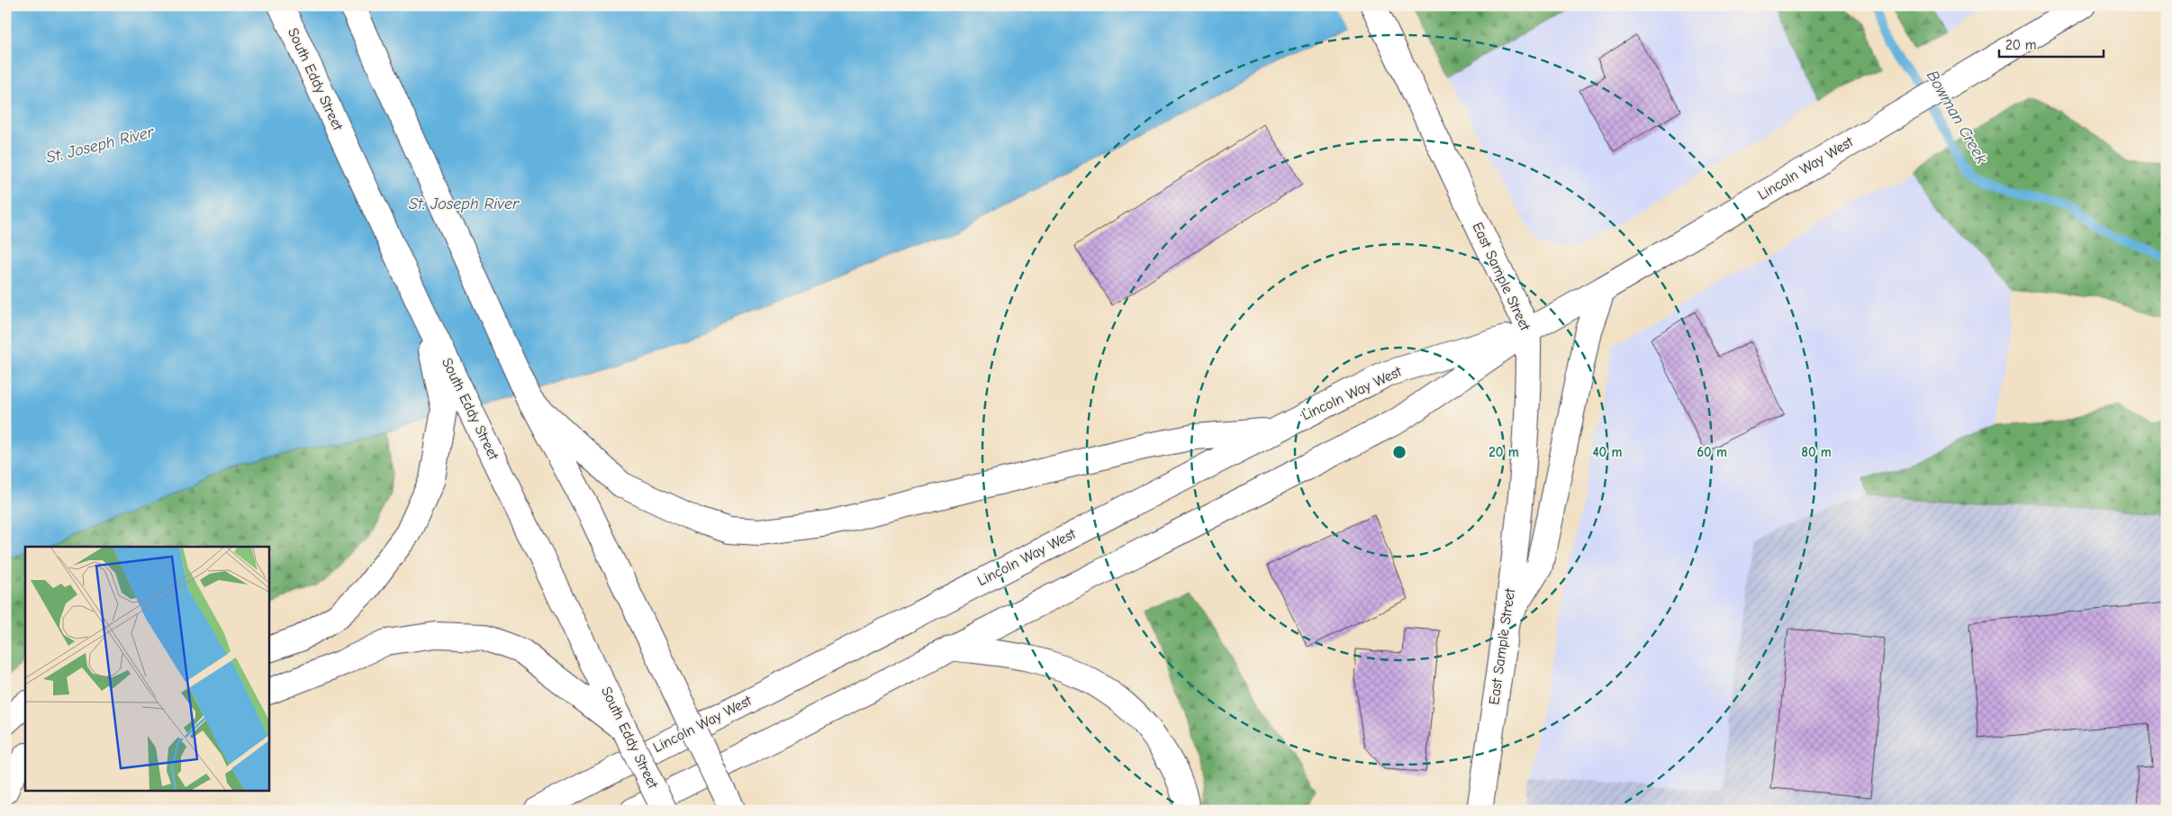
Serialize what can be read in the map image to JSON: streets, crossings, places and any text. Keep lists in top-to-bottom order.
{
  "streets": {
    "main road": ["South Eddy Street", "Lincoln Way West", "East Sample Street"]
  },
  "crossings": [
    ["Lincoln Way West", "East Sample Street"]
  ],
  "water": ["Bowman Creek", "St. Joseph River"],
  "scale_bar": "20 m",
  "rings": [
    "20 m",
    "40 m",
    "60 m",
    "80 m"
  ]
}
